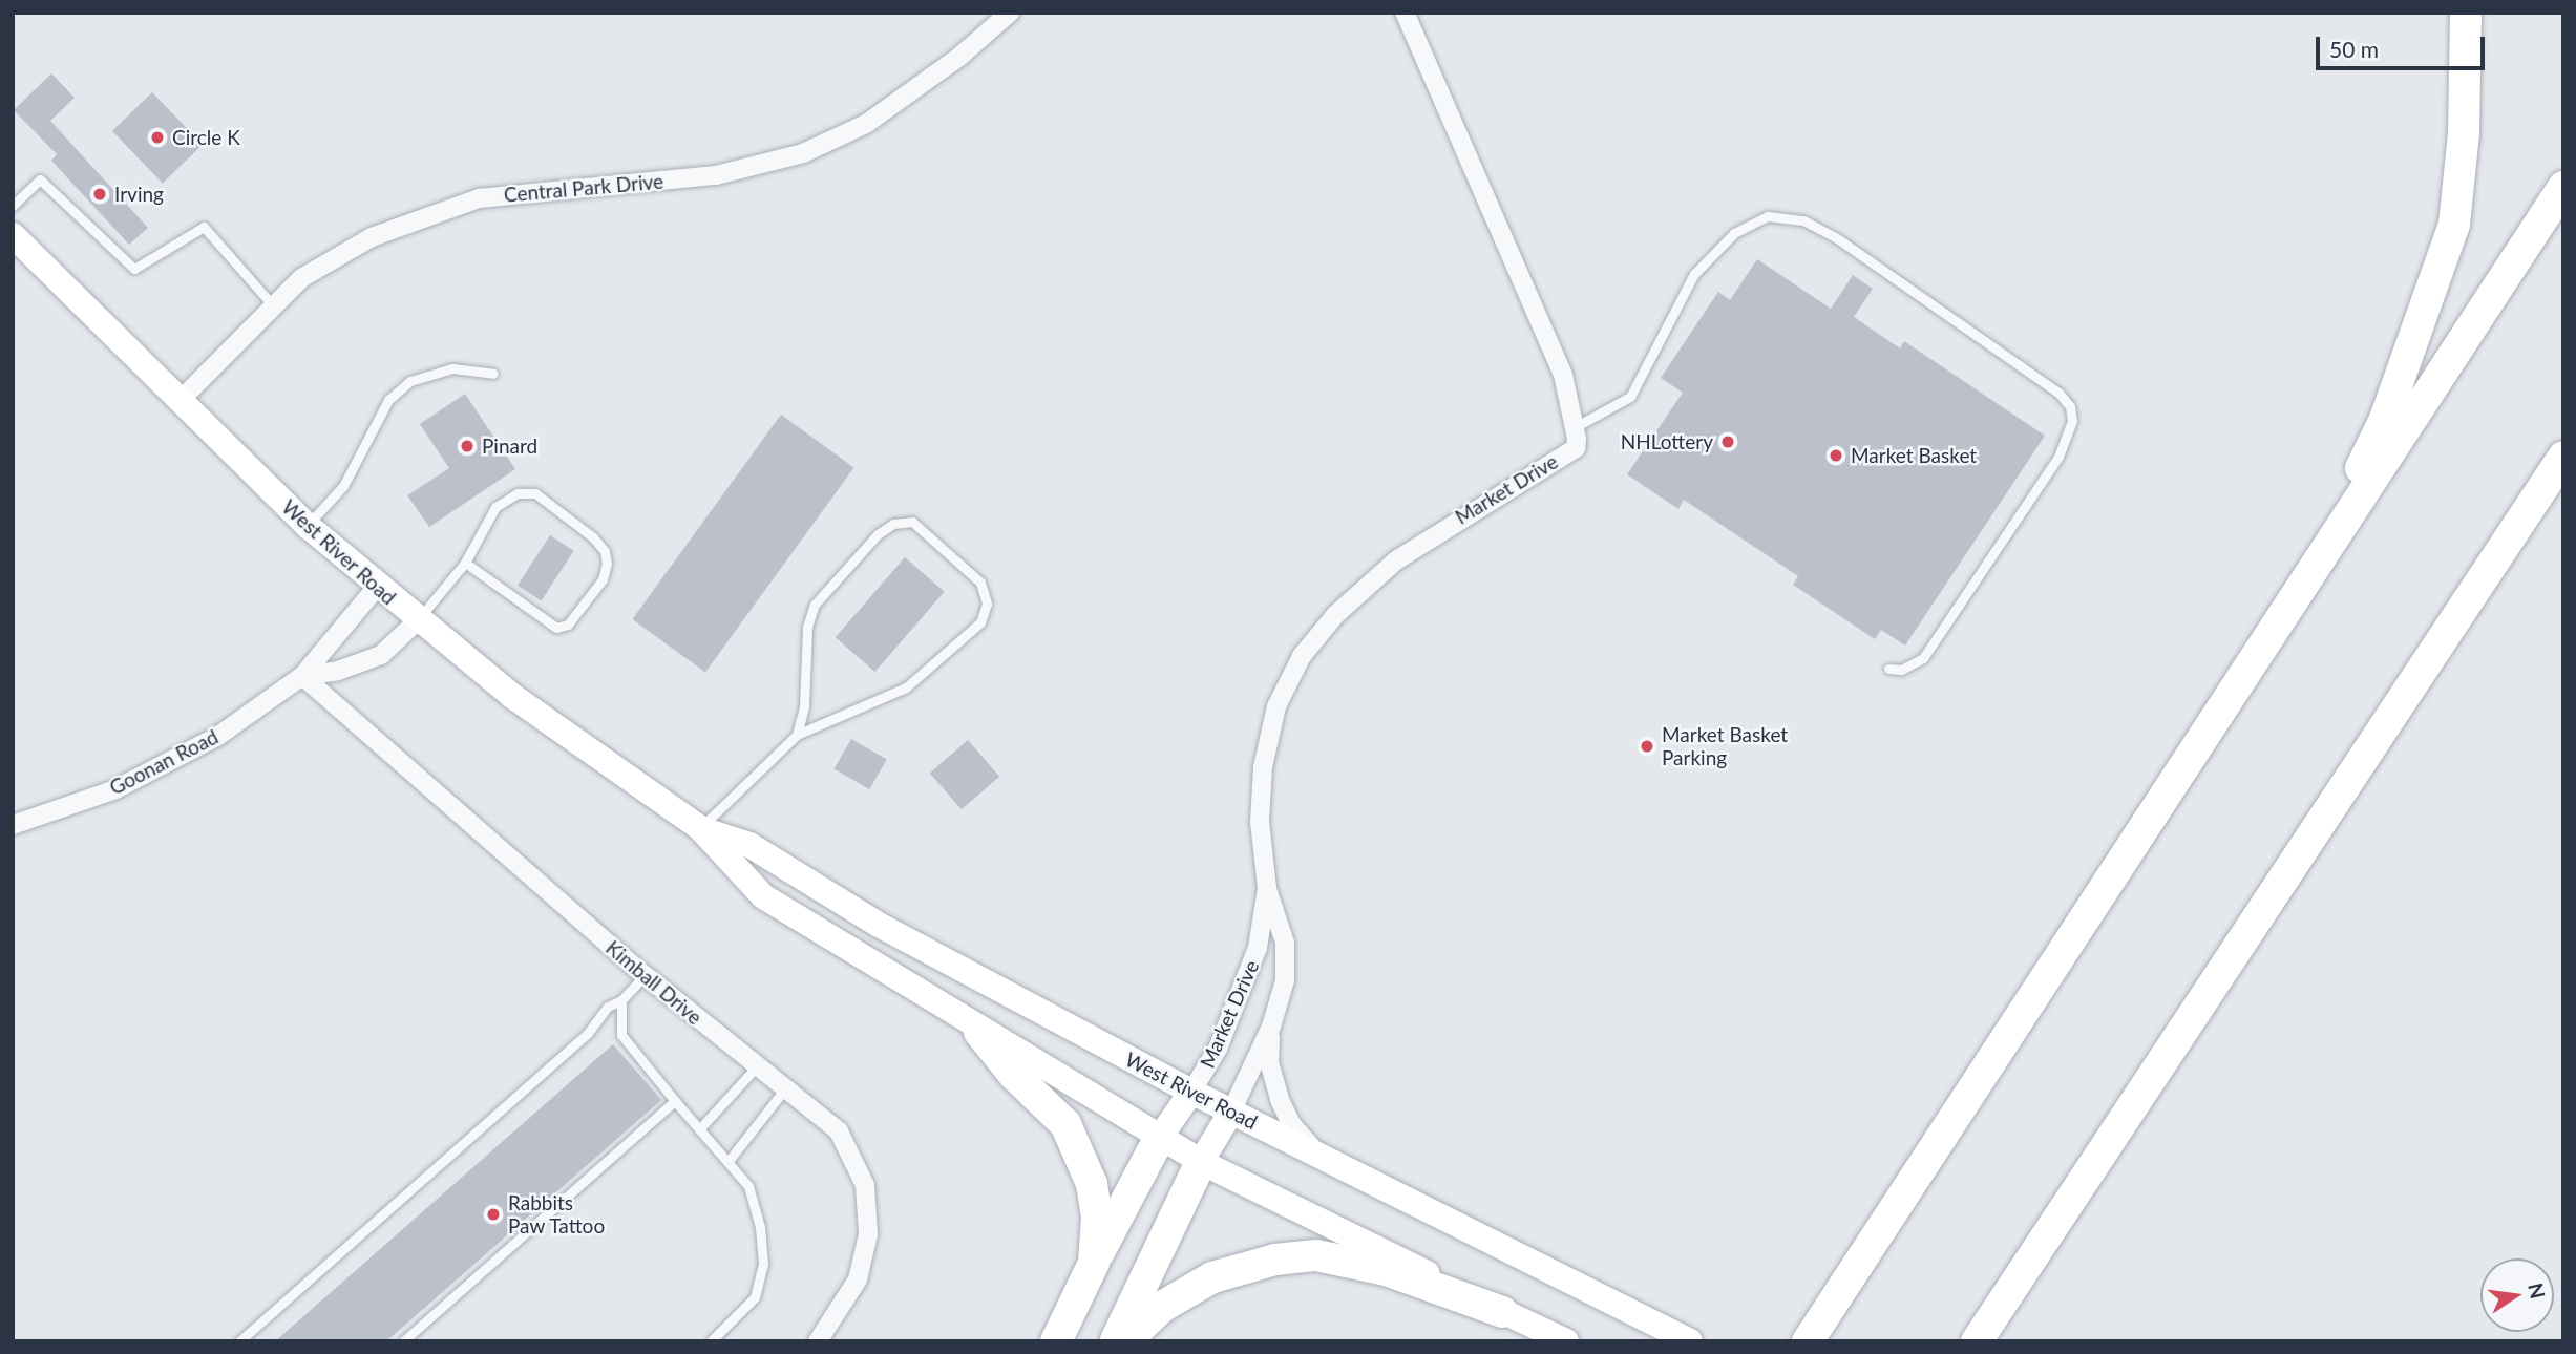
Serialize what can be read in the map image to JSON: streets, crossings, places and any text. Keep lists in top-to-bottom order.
{
  "streets": {
    "main road": ["West River Road"],
    "street": [
      "Central Park Drive",
      "Market Drive",
      "Goonan Road",
      "Kimball Drive"
    ]
  },
  "crossings": [
    ["Central Park Drive", "West River Road"],
    ["Market Drive", "West River Road"],
    ["West River Road", "Goonan Road"],
    ["Goonan Road", "Kimball Drive"]
  ],
  "places": [
    "Circle K",
    "Irving",
    "NHLottery",
    "Pinard",
    "Market Basket",
    "Market Basket Parking",
    "Rabbits Paw Tattoo"
  ],
  "scale_bar": "50 m",
  "north": "right"
}
